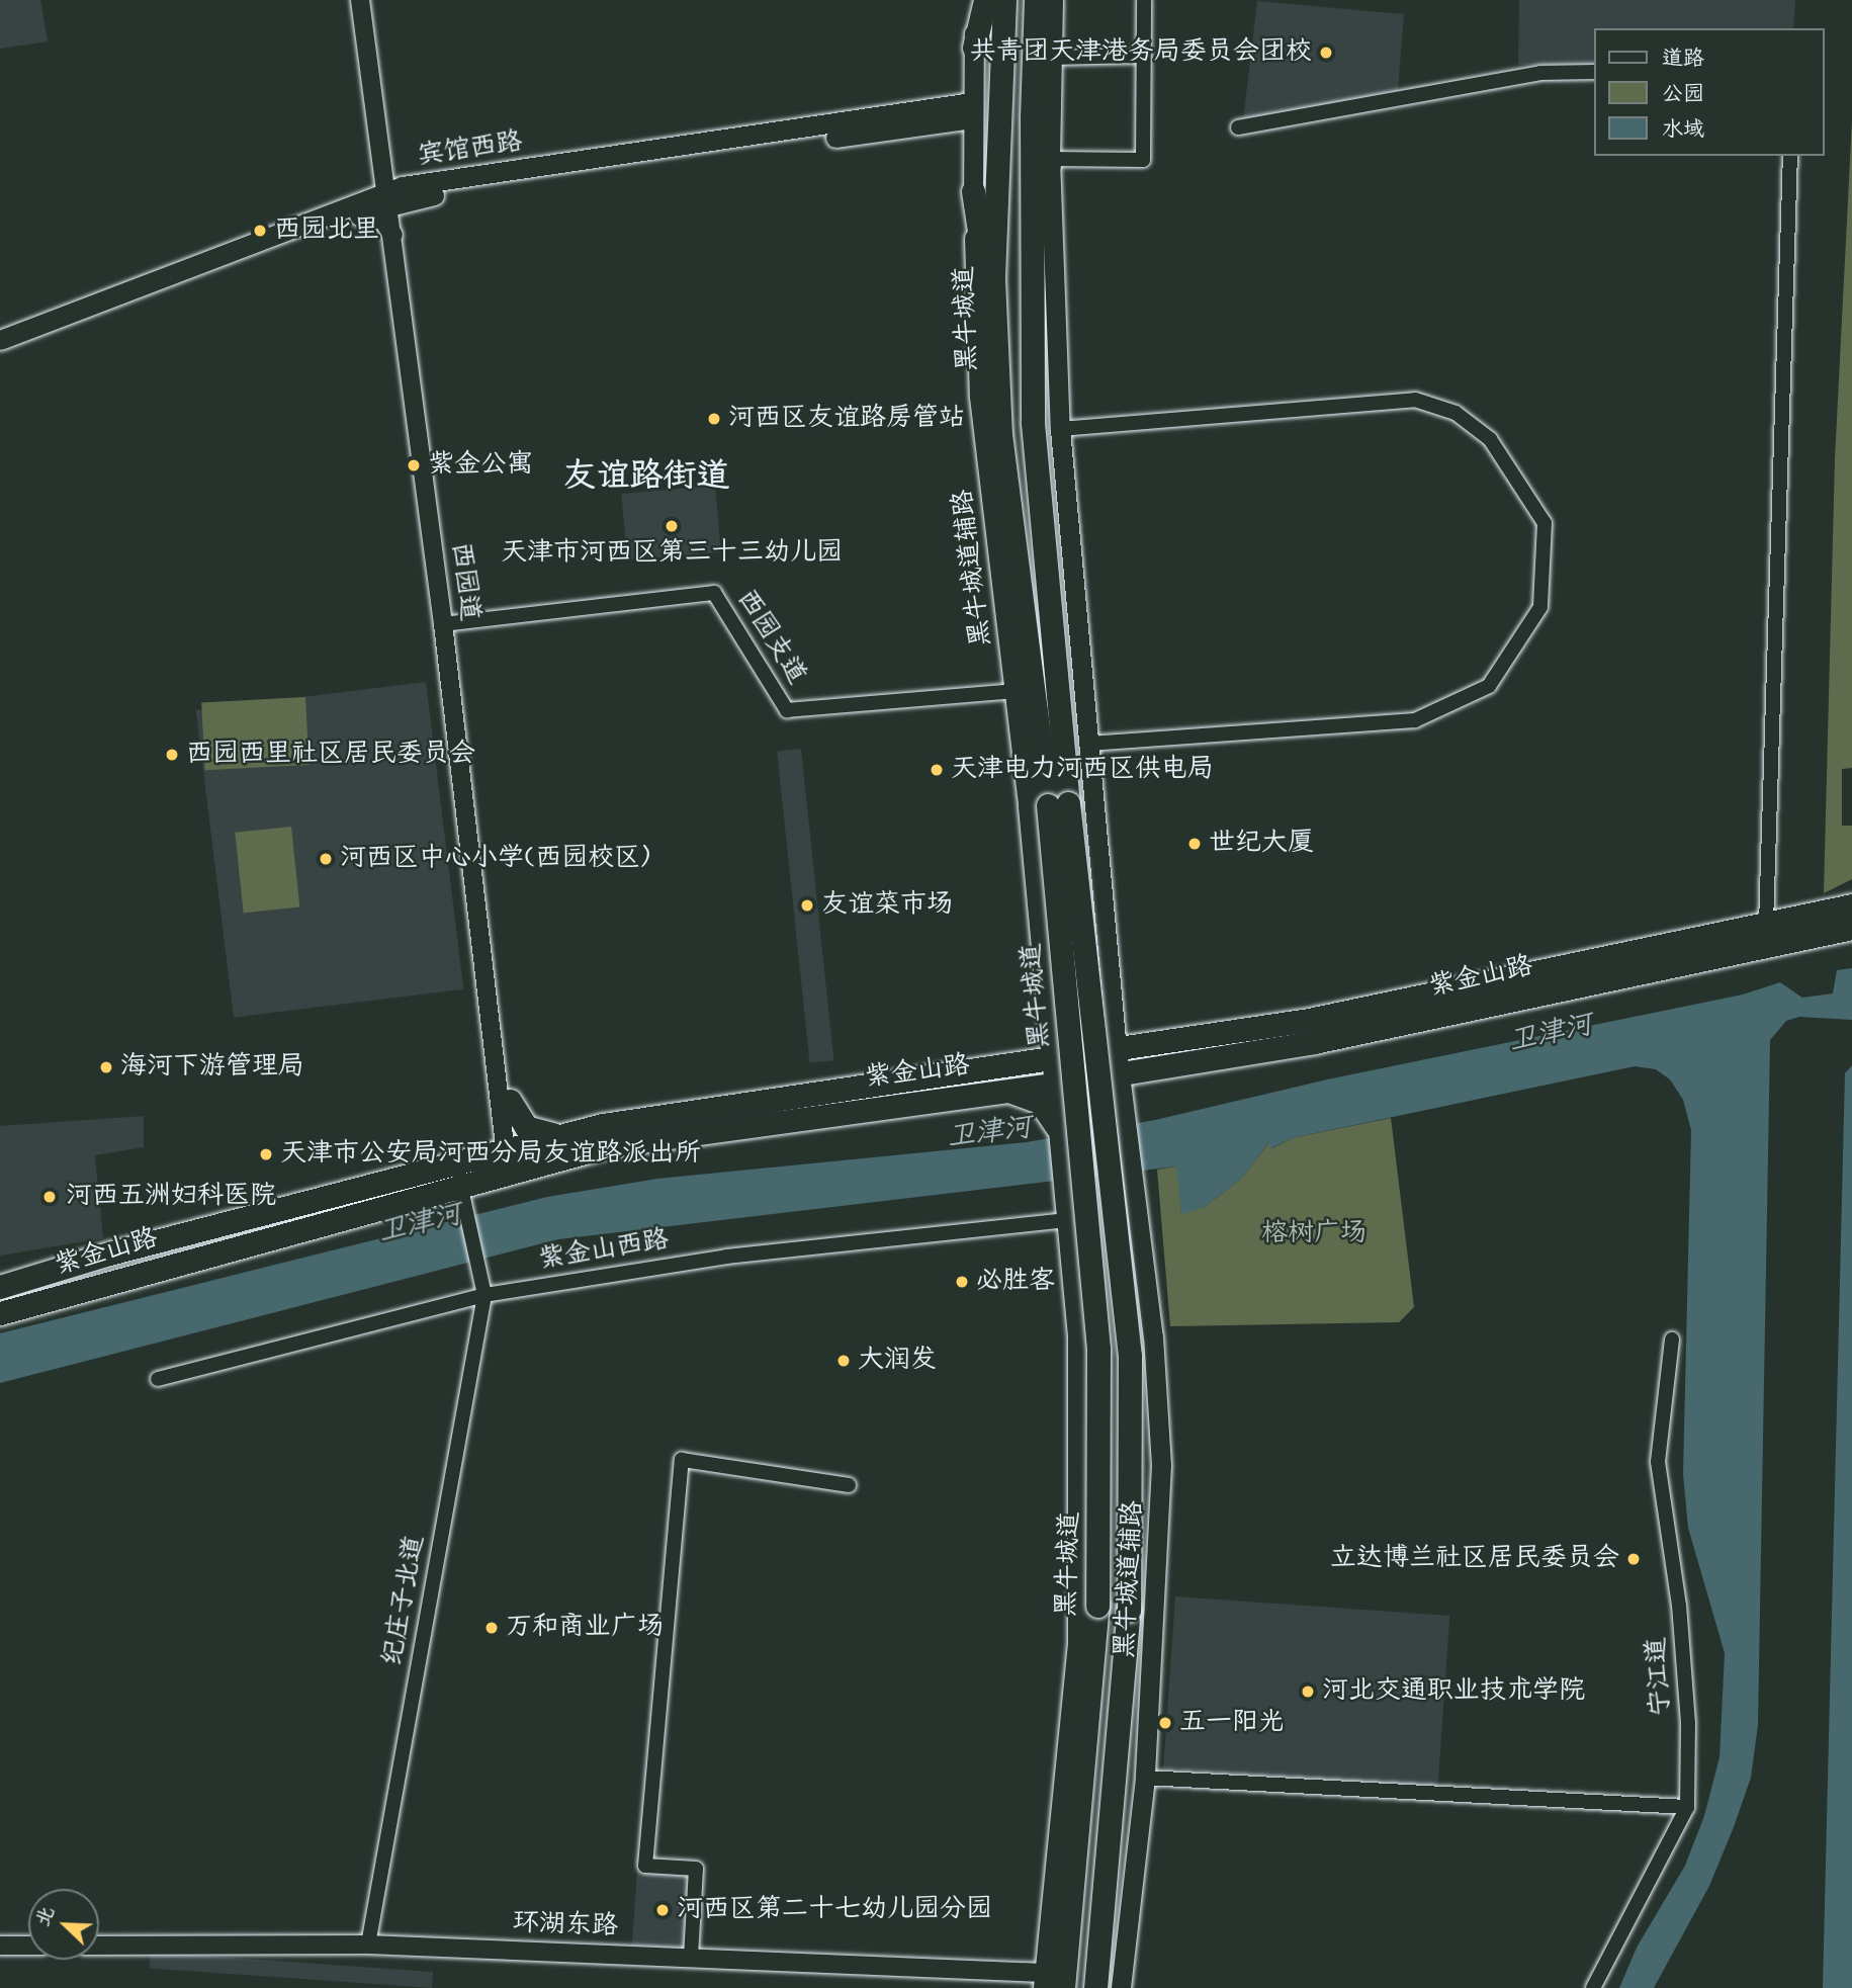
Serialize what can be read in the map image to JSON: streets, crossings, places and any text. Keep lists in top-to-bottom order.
{
  "streets": {
    "main road": [
      "宾馆西路",
      "黑牛城道",
      "黑牛城道辅路",
      "紫金山路"
    ],
    "street": [
      "西园道",
      "西园支道",
      "紫金山西路",
      "纪庄子北道",
      "宁江道",
      "环湖东路"
    ]
  },
  "crossings": [
    ["宾馆西路", "黑牛城道辅路"],
    ["宾馆西路", "西园道"],
    ["黑牛城道辅路", "西园支道"],
    ["黑牛城道辅路", "紫金山路"],
    ["黑牛城道辅路", "紫金山西路"],
    ["黑牛城道辅路", "环湖东路"],
    ["西园道", "西园支道"],
    ["西园道", "紫金山路"],
    ["紫金山路", "纪庄子北道"],
    ["紫金山西路", "纪庄子北道"],
    ["纪庄子北道", "环湖东路"]
  ],
  "districts": ["友谊路街道"],
  "water": ["卫津河"],
  "parks": ["榕树广场"],
  "places": [
    "共青团天津港务局委员会团校",
    "西园北里",
    "河西区友谊路房管站",
    "紫金公寓",
    "天津市河西区第三十三幼儿园",
    "西园西里社区居民委员会",
    "天津电力河西区供电局",
    "世纪大厦",
    "河西区中心小学(西园校区)",
    "友谊菜市场",
    "海河下游管理局",
    "天津市公安局河西分局友谊路派出所",
    "河西五洲妇科医院",
    "必胜客",
    "大润发",
    "立达博兰社区居民委员会",
    "万和商业广场",
    "河北交通职业技术学院",
    "五一阳光",
    "河西区第二十七幼儿园分园"
  ],
  "legend": ["道路", "公园", "水域"],
  "north": "top left"
}
